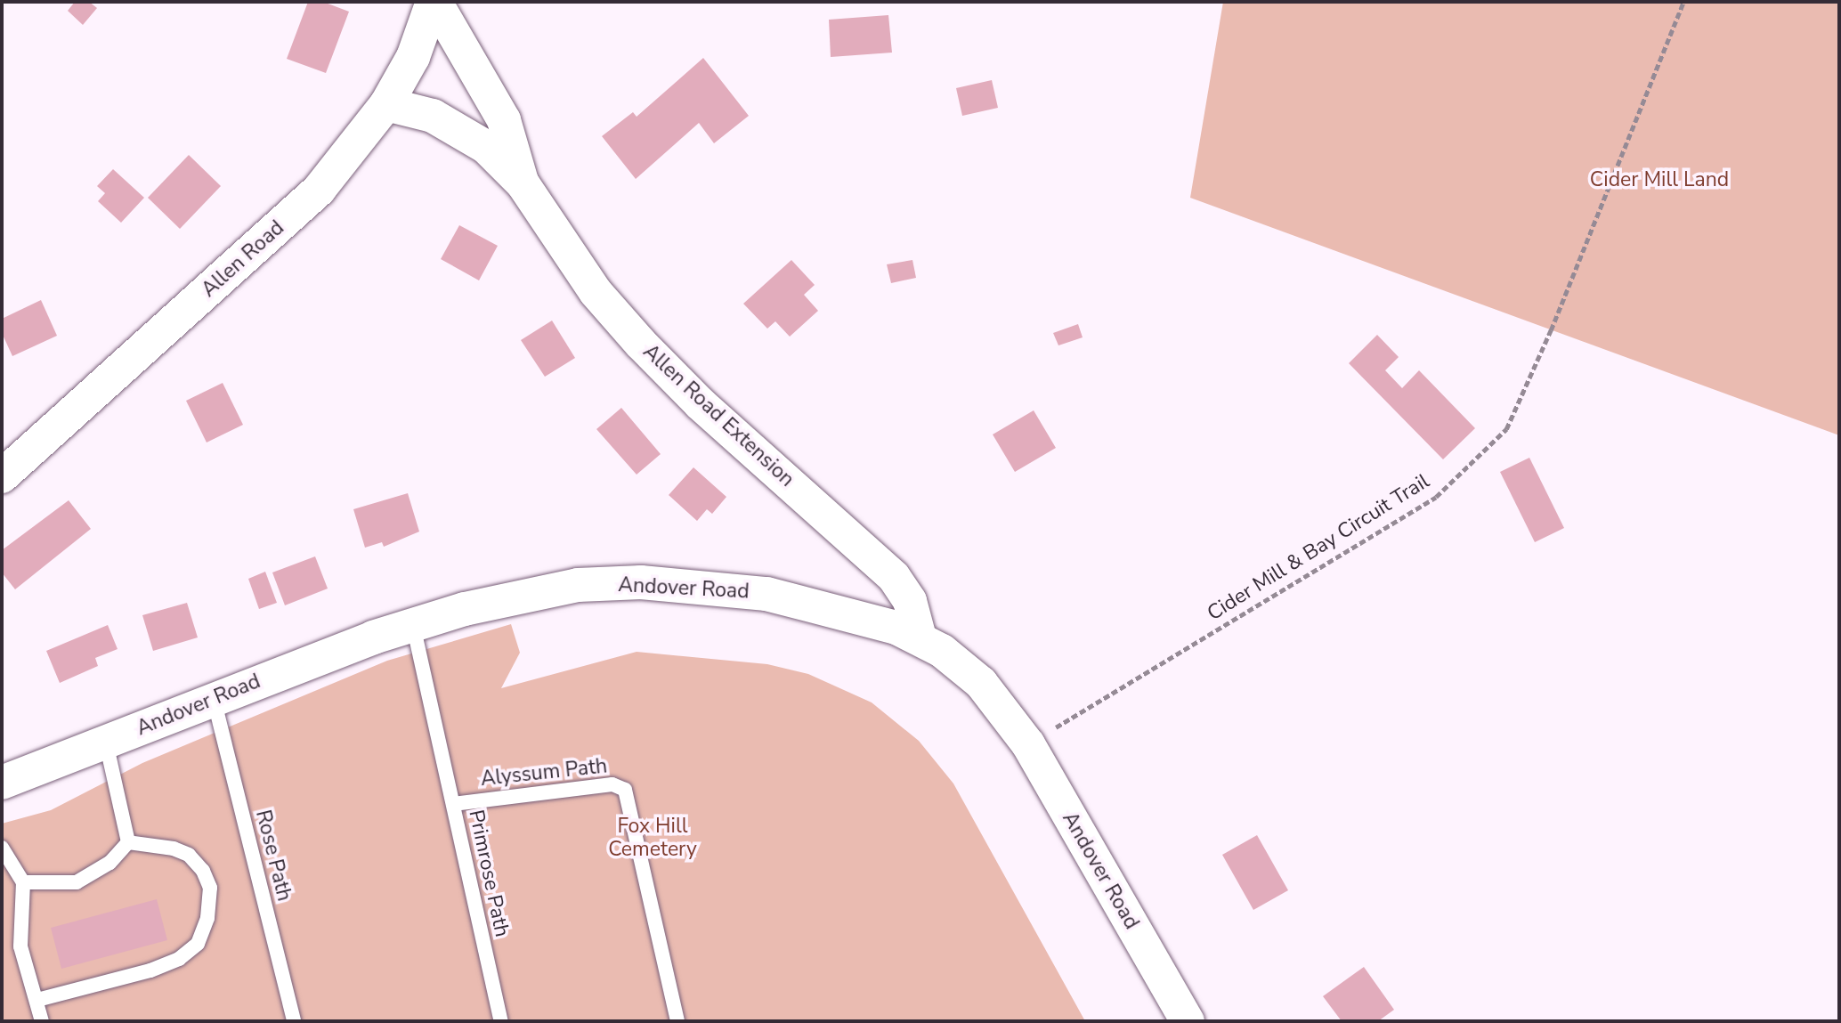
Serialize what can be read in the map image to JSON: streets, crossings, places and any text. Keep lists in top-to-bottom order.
{
  "streets": {
    "street": ["Allen Road", "Allen Road Extension", "Andover Road"],
    "lane": ["Alyssum Path", "Rose Path", "Primrose Path"],
    "path": ["Cider Mill & Bay Circuit Trail"]
  },
  "crossings": [
    ["Allen Road", "Allen Road Extension"],
    ["Allen Road Extension", "Andover Road"],
    ["Cider Mill & Bay Circuit Trail", "Andover Road"],
    ["Andover Road", "Rose Path"],
    ["Andover Road", "Primrose Path"],
    ["Alyssum Path", "Primrose Path"]
  ],
  "parks": ["Cider Mill Land", "Fox Hill Cemetery"]
}
